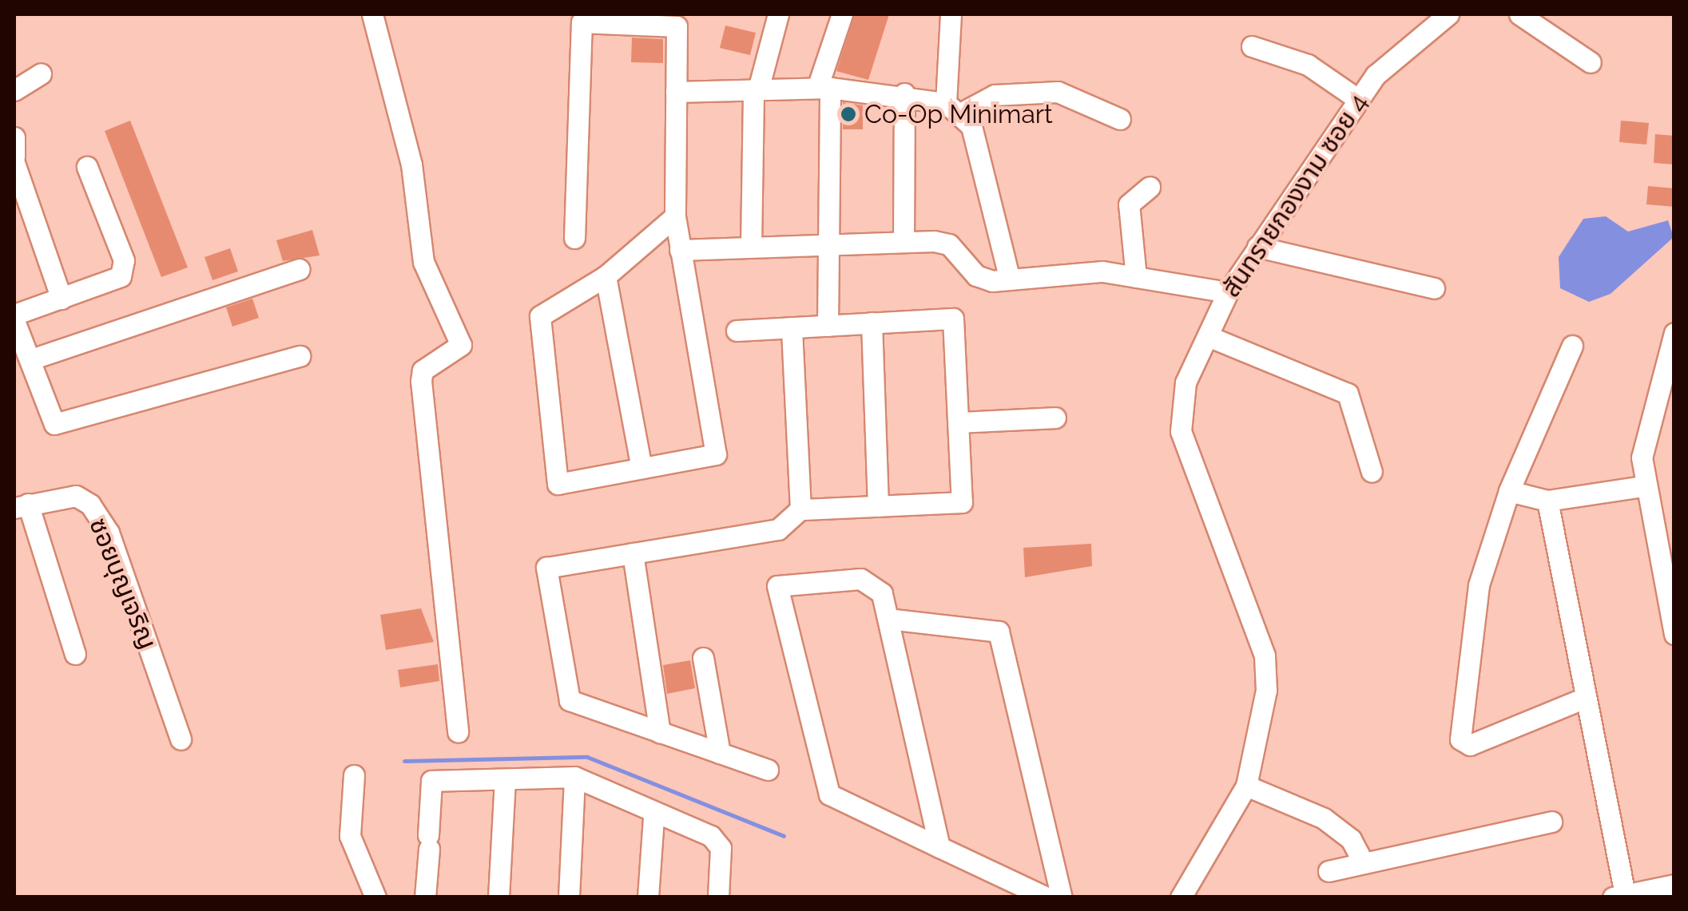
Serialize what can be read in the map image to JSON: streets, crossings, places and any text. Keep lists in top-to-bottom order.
{
  "streets": {
    "street": ["สันทรายกองงาม ซอย 4", "ซอยบุญเจริญ"]
  },
  "places": ["Co-Op Minimart"]
}
